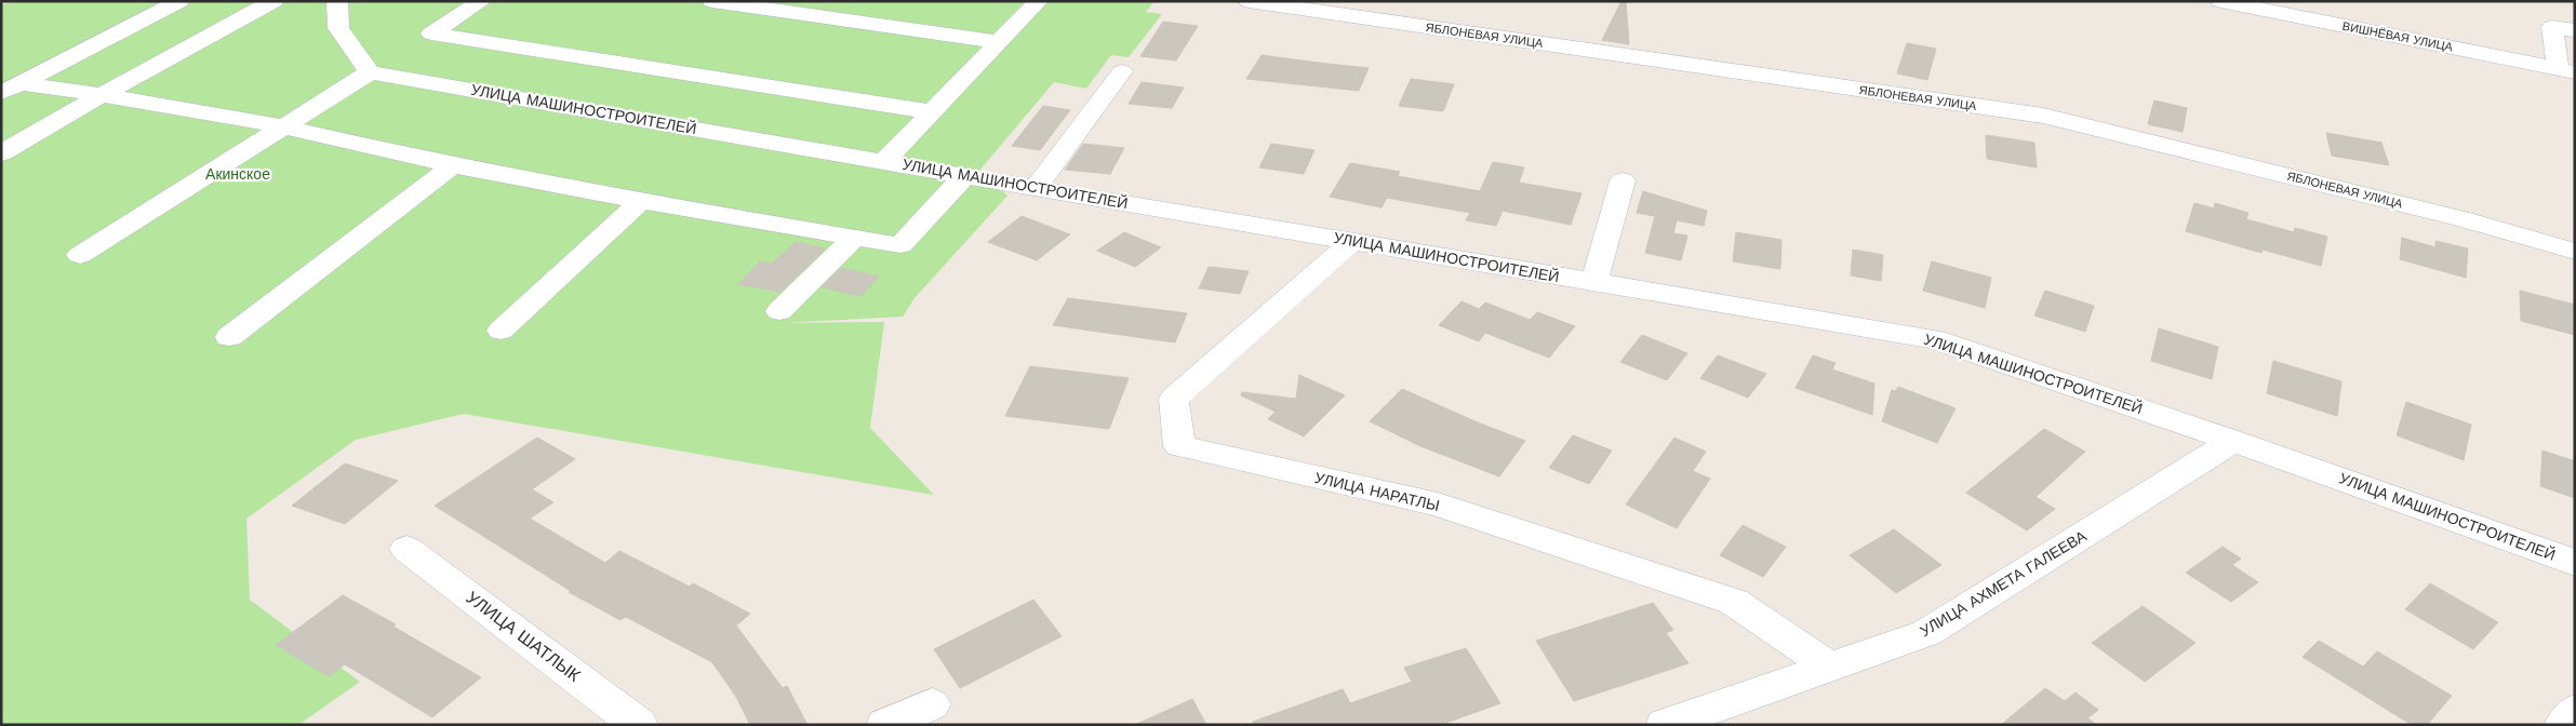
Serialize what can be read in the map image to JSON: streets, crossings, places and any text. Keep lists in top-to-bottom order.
{
  "streets": {
    "street": [
      "ЯБЛОНЕВАЯ УЛИЦА",
      "ВИШНЁВАЯ УЛИЦА",
      "УЛИЦА МАШИНОСТРОИТЕЛЕЙ",
      "УЛИЦА НАРАТЛЫ",
      "УЛИЦА АХМЕТА ГАЛЕЕВА",
      "УЛИЦА ШАТЛЫК"
    ]
  },
  "crossings": [
    ["УЛИЦА МАШИНОСТРОИТЕЛЕЙ", "УЛИЦА НАРАТЛЫ"],
    ["УЛИЦА МАШИНОСТРОИТЕЛЕЙ", "УЛИЦА АХМЕТА ГАЛЕЕВА"],
    ["УЛИЦА НАРАТЛЫ", "УЛИЦА АХМЕТА ГАЛЕЕВА"]
  ],
  "parks": ["Акинское"]
}
